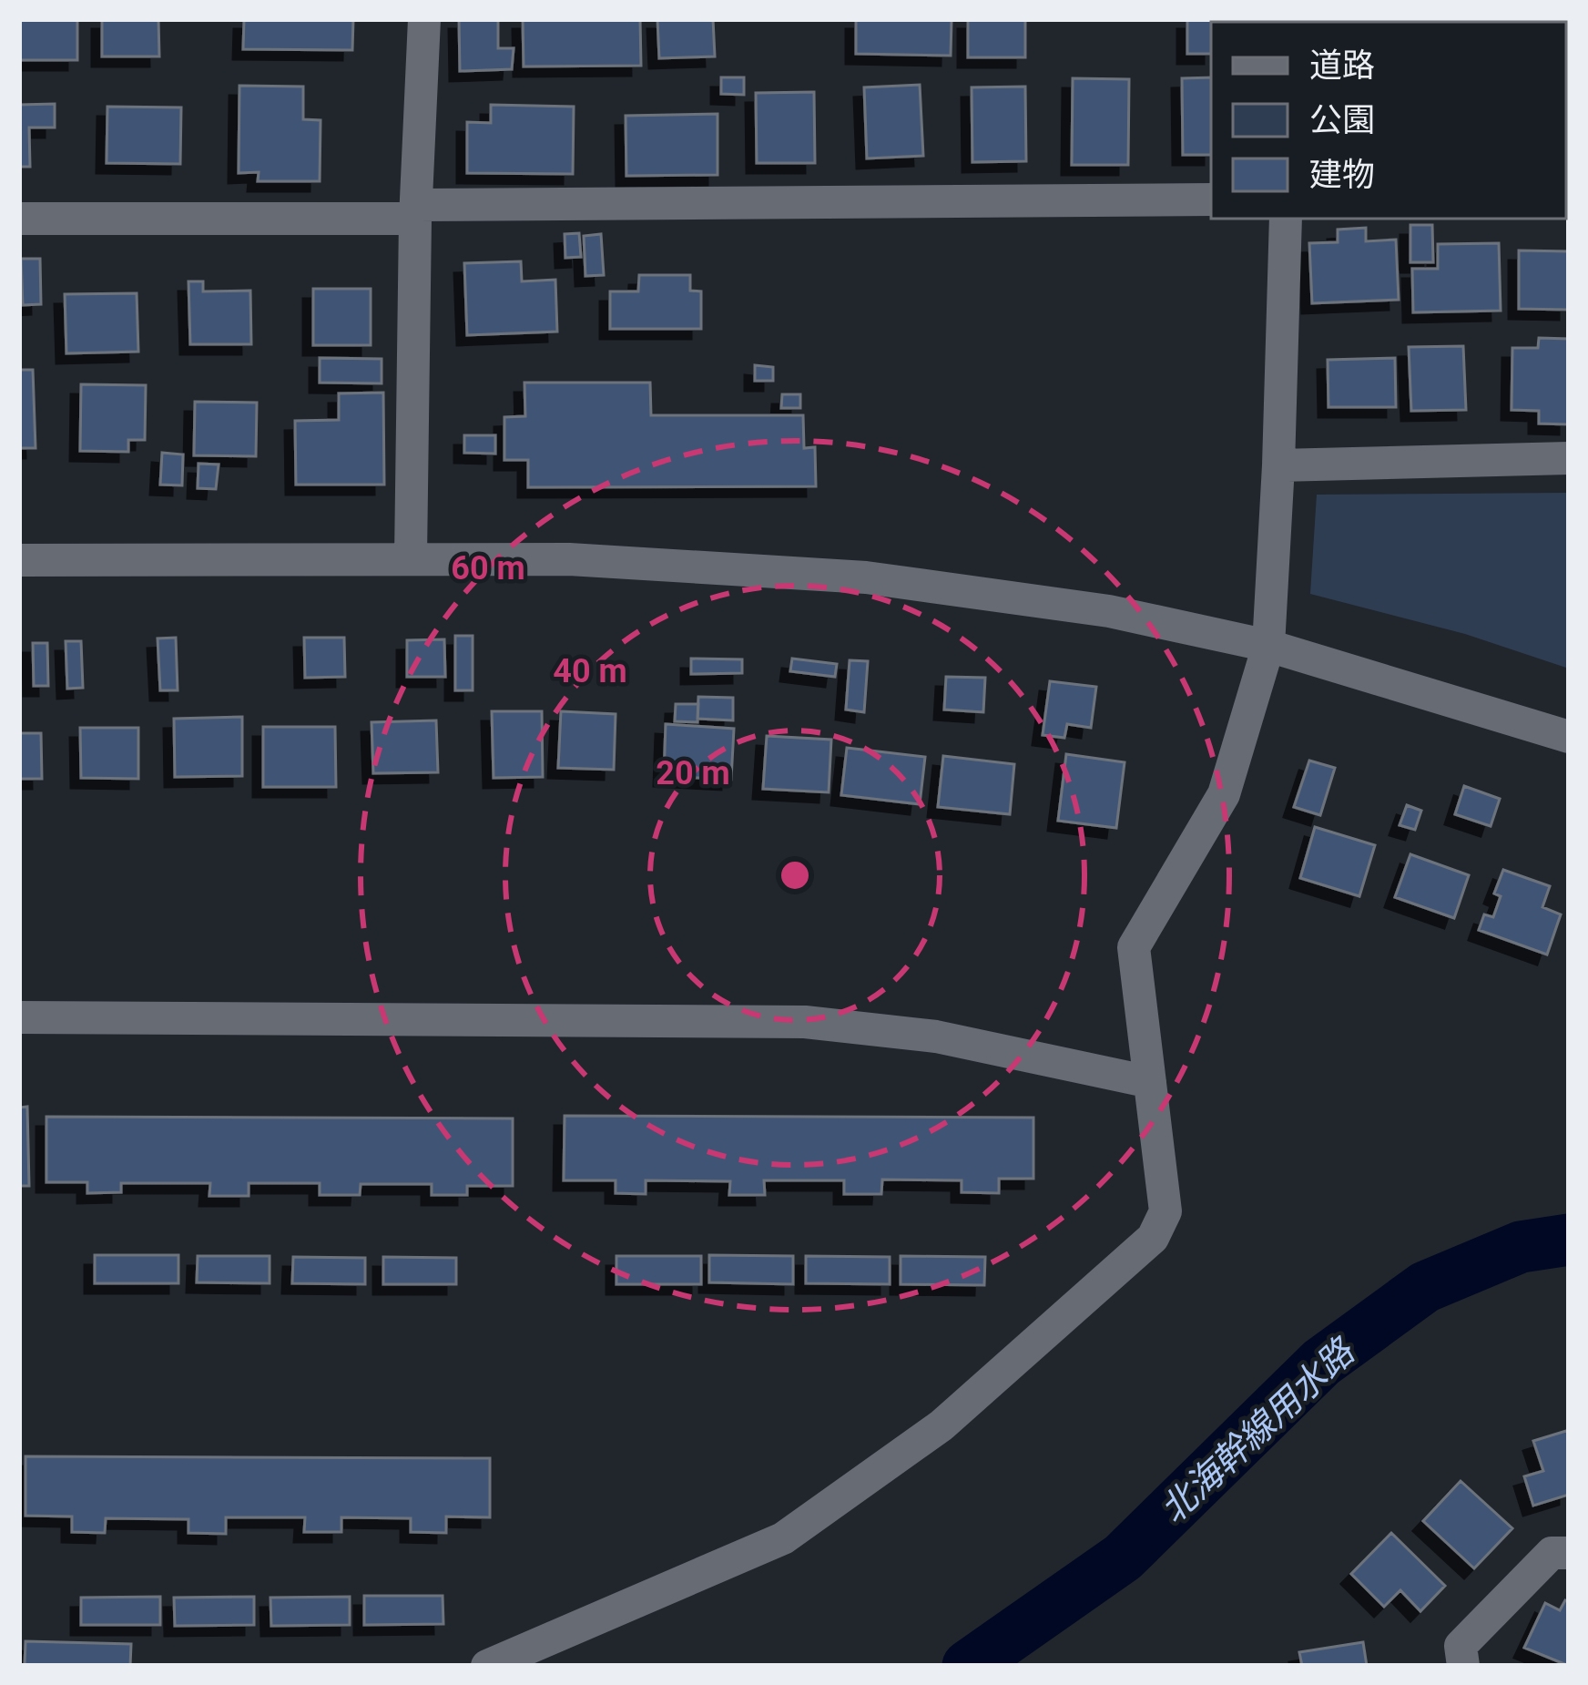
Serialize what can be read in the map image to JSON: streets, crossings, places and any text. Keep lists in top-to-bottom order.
{
  "water": ["北海幹線用水路"],
  "legend": ["道路", "公園", "建物"],
  "rings": ["60 m", "40 m", "20 m"]
}
